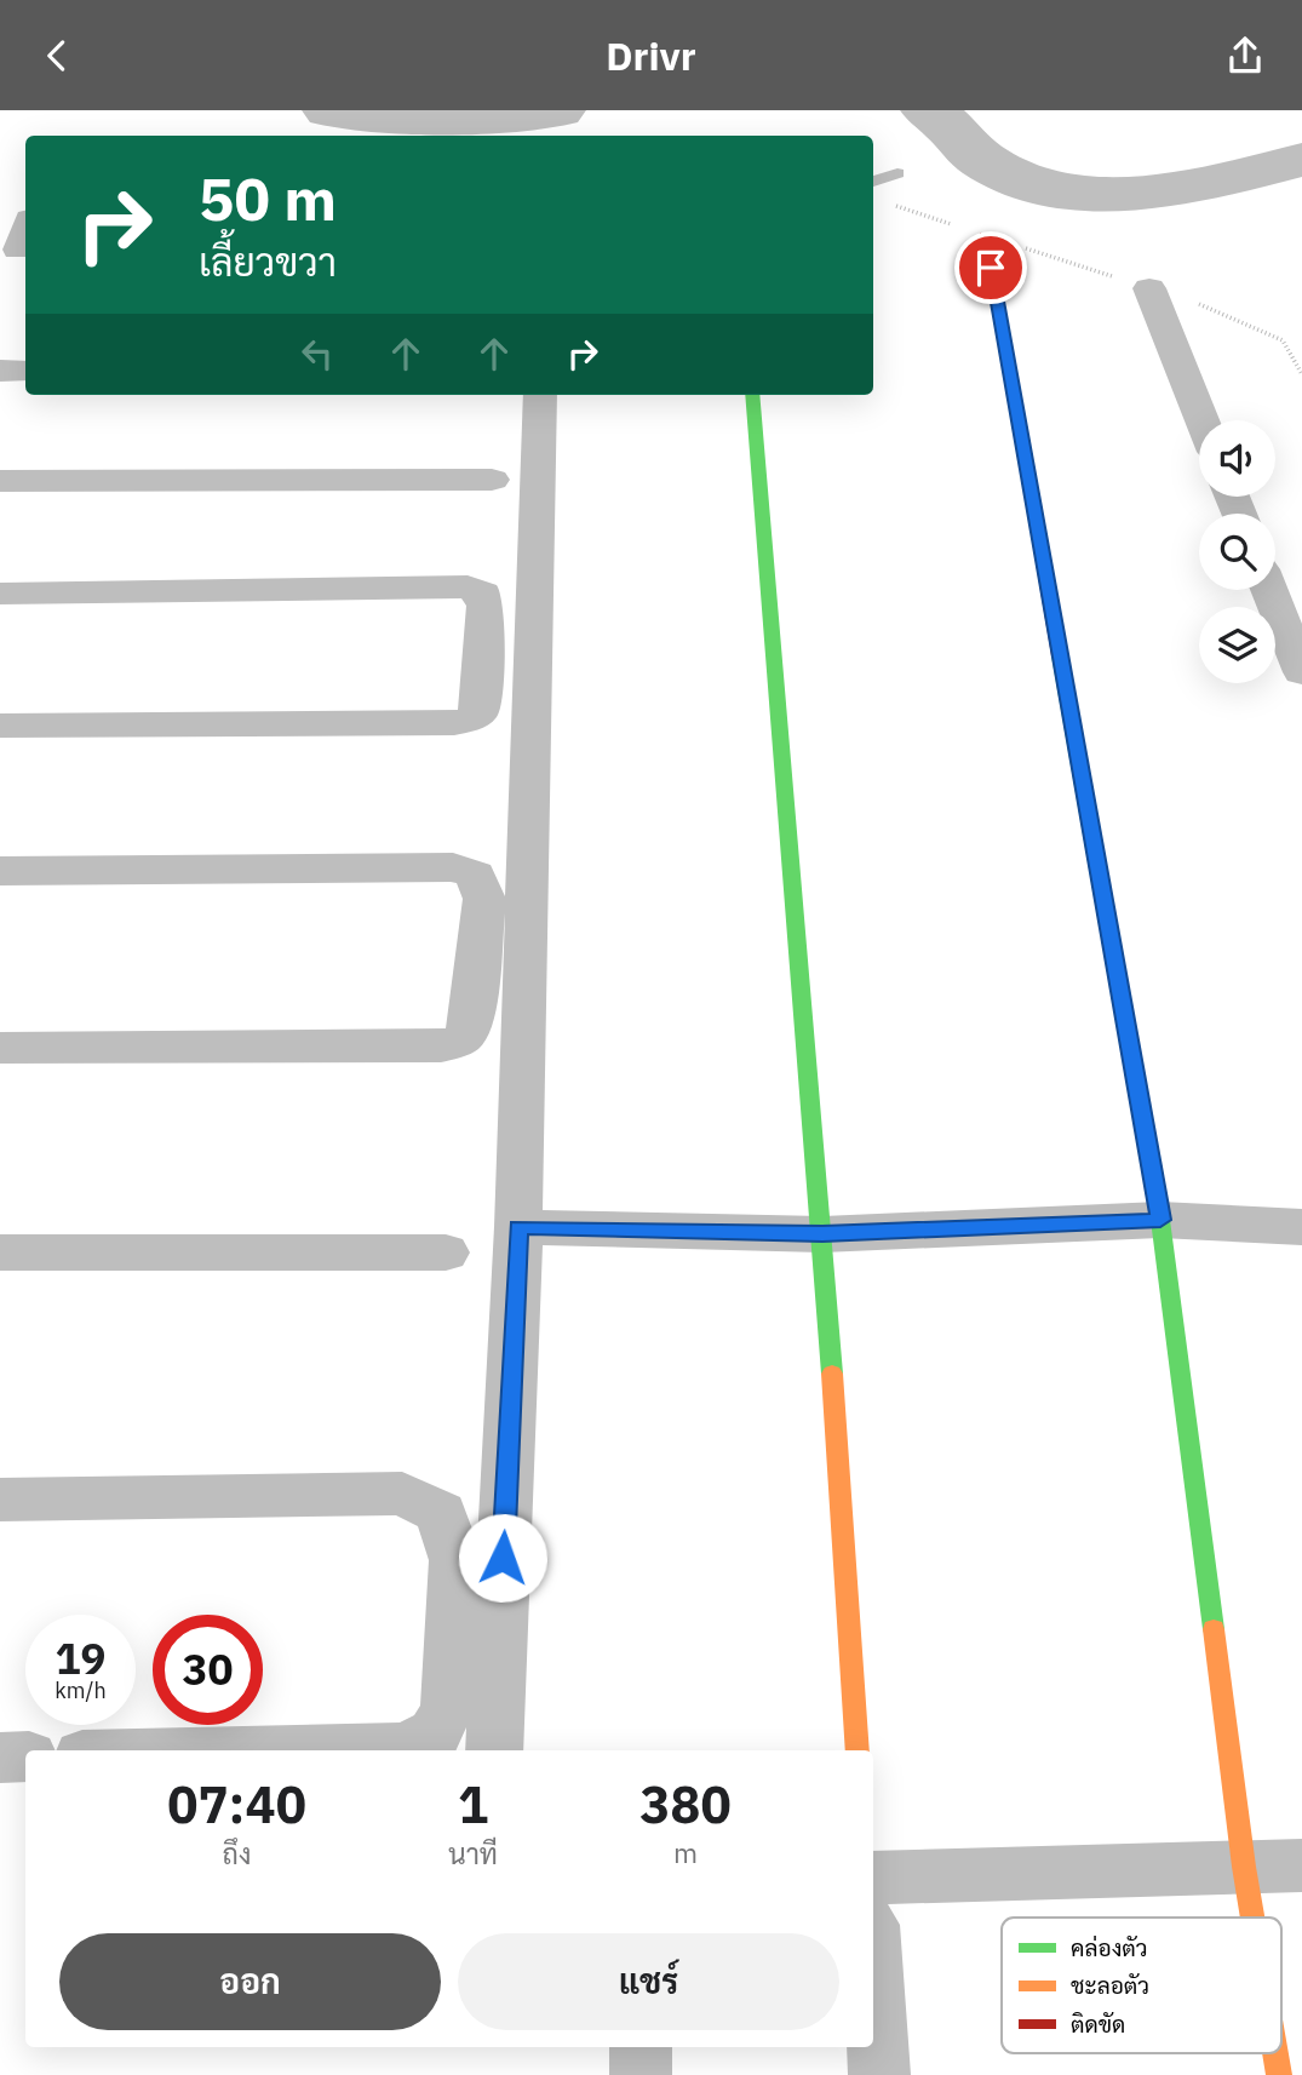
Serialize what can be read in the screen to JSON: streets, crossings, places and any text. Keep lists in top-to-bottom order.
{
  "legend": ["คล่องตัว", "ชะลอตัว", "ติดขัด"],
  "page": {
    "header": "Drivr",
    "turn": ["50 m", "เลี้ยวขวา"],
    "speed": "19 km/h",
    "limit": "30",
    "eta": [
      "07:40",
      "ถึง",
      "1",
      "นาที",
      "380",
      "m"
    ],
    "buttons": ["ออก", "แชร์"]
  }
}
